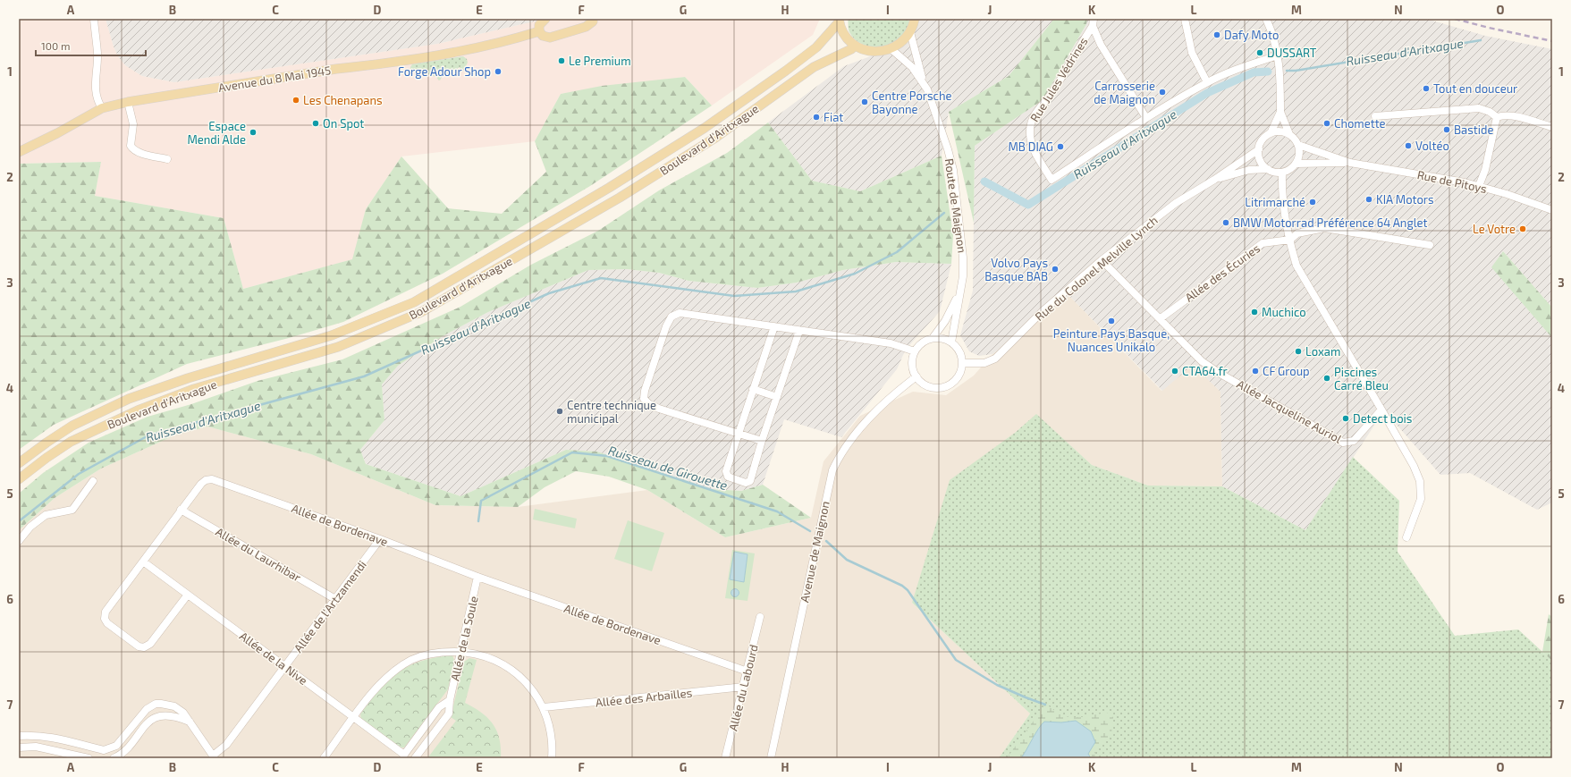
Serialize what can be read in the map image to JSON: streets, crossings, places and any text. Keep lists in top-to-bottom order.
{
  "streets": {
    "main road": ["Avenue du 8 Mai 1945", "Boulevard d'Aritxague"],
    "street": [
      "Rue Jules Védrines",
      "Rue de Pitoys",
      "Route de Maignon",
      "Rue du Colonel Melville Lynch",
      "Allée des Écuries",
      "Allée Jacqueline Auriol",
      "Allée de Bordenave",
      "Avenue de Maignon",
      "Allée du Laurhibar",
      "Allée de l'Artzamendi",
      "Allée de la Soule",
      "Allée de la Nive",
      "Allée du Labourd",
      "Allée des Arbailles"
    ]
  },
  "crossings": [
    ["Route de Maignon", "Rue du Colonel Melville Lynch"],
    ["Route de Maignon", "Avenue de Maignon"],
    ["Rue du Colonel Melville Lynch", "Allée Jacqueline Auriol"],
    ["Rue du Colonel Melville Lynch", "Avenue de Maignon"],
    ["Allée des Écuries", "Allée Jacqueline Auriol"],
    ["Allée de Bordenave", "Allée du Laurhibar"],
    ["Allée de Bordenave", "Allée de l'Artzamendi"],
    ["Allée de Bordenave", "Allée de la Soule"],
    ["Allée de Bordenave", "Allée de la Nive"],
    ["Allée de Bordenave", "Allée du Labourd"],
    ["Allée du Laurhibar", "Allée de l'Artzamendi"],
    ["Allée de l'Artzamendi", "Allée de la Nive"],
    ["Allée du Labourd", "Allée des Arbailles"]
  ],
  "water": ["Ruisseau d'Aritxague", "Ruisseau de Girouette"],
  "places": [
    "Dafy Moto",
    "DUSSART",
    "Le Premium",
    "Forge Adour Shop",
    "Tout en douceur",
    "Carrosserie de Maignon",
    "Les Chenapans",
    "Centre Porsche Bayonne",
    "Fiat",
    "On Spot",
    "Chomette",
    "Bastide",
    "Espace Mendi Alde",
    "Voltéo",
    "MB DIAG",
    "KIA Motors",
    "Litrimarché",
    "BMW Motorrad Préférence 64 Anglet",
    "Le Votre",
    "Volvo Pays Basque BAB",
    "Muchico",
    "Peinture Pays Basque, Nuances Unikalo",
    "Loxam",
    "CTA64.fr",
    "CF Group",
    "Piscines Carré Bleu",
    "Centre technique municipal",
    "Detect bois"
  ],
  "scale_bar": "100 m",
  "grid": {
    "columns": [
      "A",
      "B",
      "C",
      "D",
      "E",
      "F",
      "G",
      "H",
      "I",
      "J",
      "K",
      "L",
      "M",
      "N",
      "O"
    ],
    "rows": [
      "1",
      "2",
      "3",
      "4",
      "5",
      "6",
      "7"
    ]
  }
}
